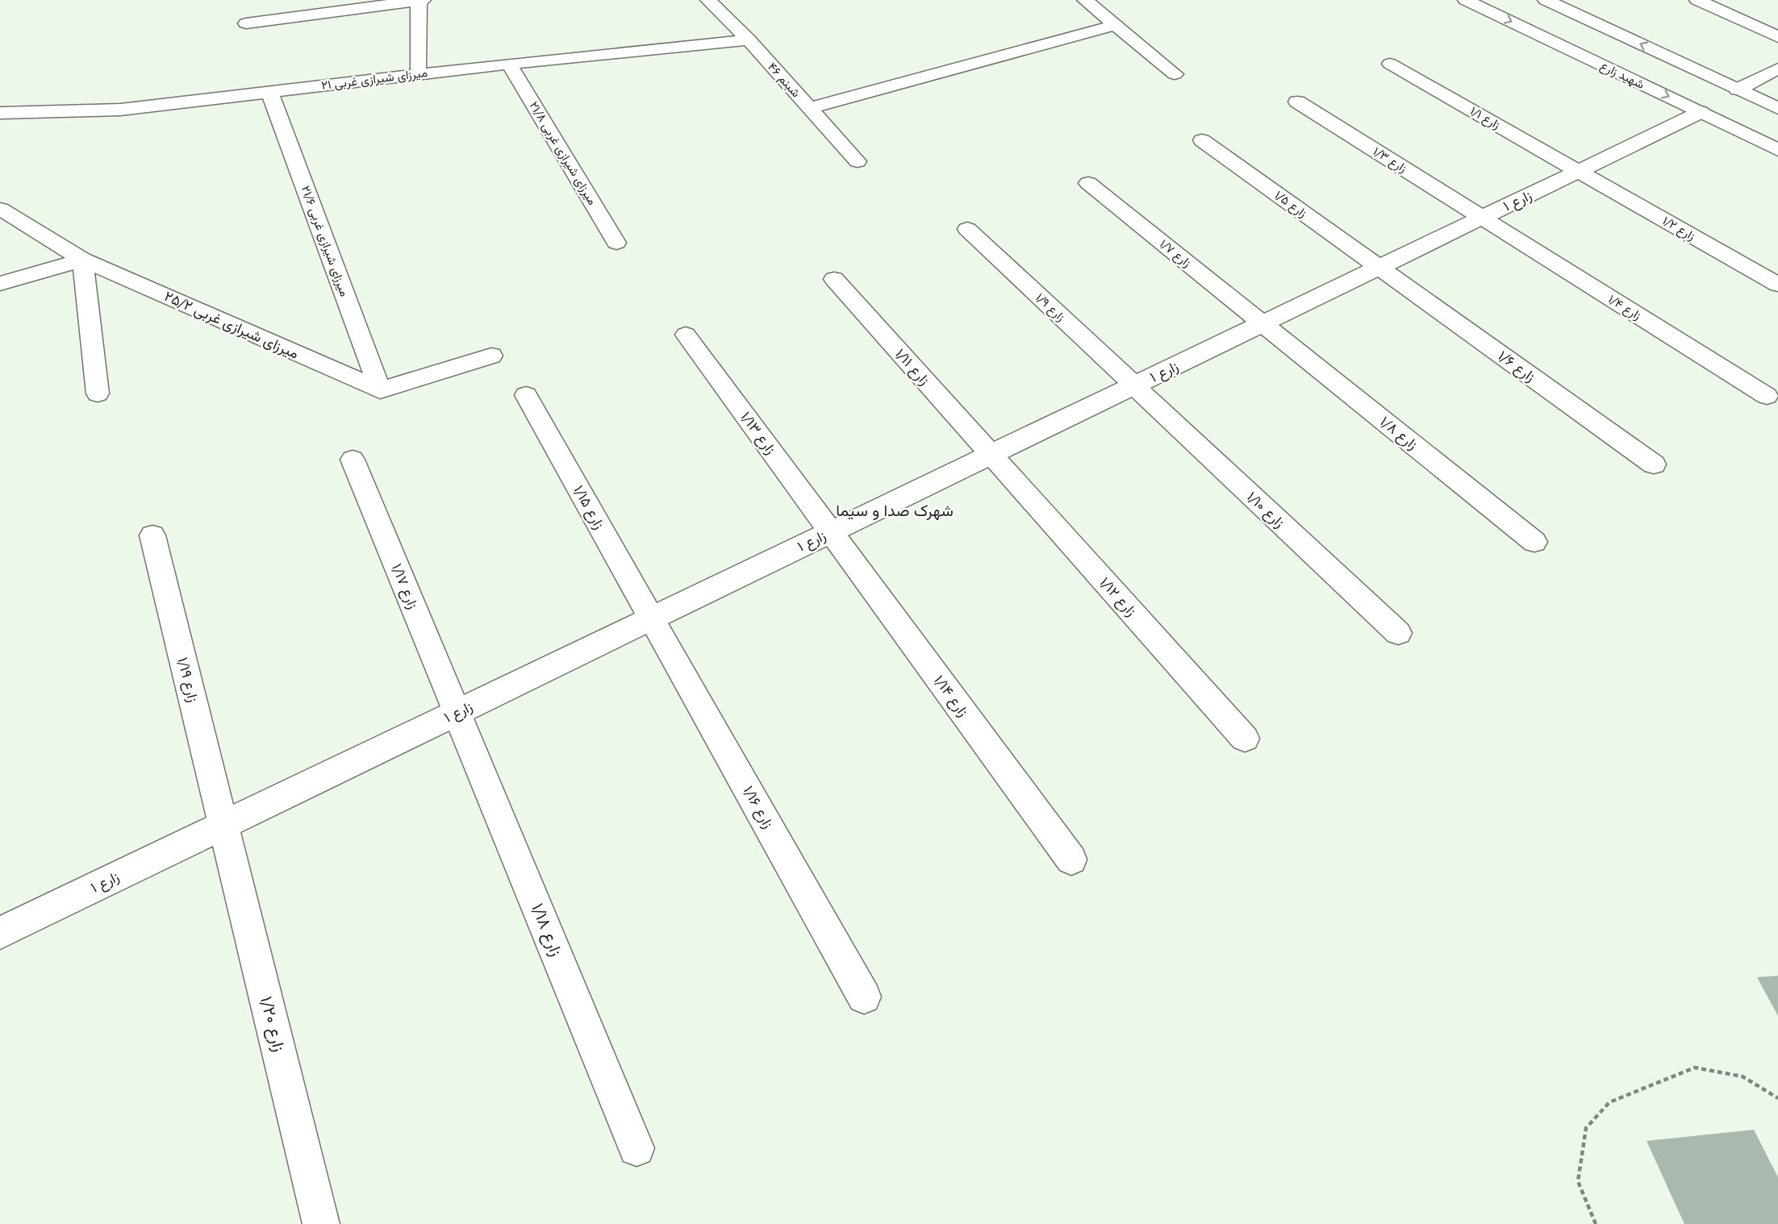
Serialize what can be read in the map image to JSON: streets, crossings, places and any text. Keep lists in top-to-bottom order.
{
  "streets": {
    "street": [
      "شهید زارع",
      "۲۱ میرزای شیرازی غربی",
      "۴۶ شبنم",
      "۱/۱ زارع",
      "۲۱/۸ میرزای شیرازی غربی",
      "۱/۳ زارع",
      "۱ زارع",
      "۱/۵ زارع",
      "۱/۲ زارع",
      "۲۱/۶ میرزای شیرازی غربی",
      "۱/۷ زارع",
      "۱/۹ زارع",
      "۱/۴ زارع",
      "۲۵/۲ میرزای شیرازی غربی",
      "۱/۶ زارع",
      "۱/۱۱ زارع",
      "۱/۱۳ زارع",
      "۱/۸ زارع",
      "۱/۱۵ زارع",
      "۱/۱۰ زارع",
      "۱/۱۷ زارع",
      "۱/۱۲ زارع",
      "۱/۱۹ زارع",
      "۱/۱۴ زارع",
      "۱/۱۶ زارع",
      "۱/۱۸ زارع",
      "۱/۲۰ زارع"
    ]
  },
  "crossings": [
    ["شهید زارع", "۱ زارع"],
    ["۲۱ میرزای شیرازی غربی", "۴۶ شبنم"],
    ["۲۱ میرزای شیرازی غربی", "۲۱/۸ میرزای شیرازی غربی"],
    ["۲۱ میرزای شیرازی غربی", "۲۱/۶ میرزای شیرازی غربی"],
    ["۱/۱ زارع", "۱ زارع"],
    ["۱/۱ زارع", "۱/۲ زارع"],
    ["۱/۳ زارع", "۱ زارع"],
    ["۱/۳ زارع", "۱/۴ زارع"],
    ["۱ زارع", "۱/۵ زارع"],
    ["۱ زارع", "۱/۲ زارع"],
    ["۱ زارع", "۱/۷ زارع"],
    ["۱ زارع", "۱/۹ زارع"],
    ["۱ زارع", "۱/۴ زارع"],
    ["۱ زارع", "۱/۶ زارع"],
    ["۱ زارع", "۱/۱۱ زارع"],
    ["۱ زارع", "۱/۱۳ زارع"],
    ["۱ زارع", "۱/۸ زارع"],
    ["۱ زارع", "۱/۱۵ زارع"],
    ["۱ زارع", "۱/۱۰ زارع"],
    ["۱ زارع", "۱/۱۷ زارع"],
    ["۱ زارع", "۱/۱۲ زارع"],
    ["۱ زارع", "۱/۱۹ زارع"],
    ["۱ زارع", "۱/۱۴ زارع"],
    ["۱ زارع", "۱/۱۶ زارع"],
    ["۱ زارع", "۱/۱۸ زارع"],
    ["۱ زارع", "۱/۲۰ زارع"],
    ["۱/۵ زارع", "۱/۶ زارع"],
    ["۲۱/۶ میرزای شیرازی غربی", "۲۵/۲ میرزای شیرازی غربی"],
    ["۱/۷ زارع", "۱/۸ زارع"],
    ["۱/۹ زارع", "۱/۱۰ زارع"],
    ["۱/۱۱ زارع", "۱/۱۲ زارع"],
    ["۱/۱۳ زارع", "۱/۱۴ زارع"],
    ["۱/۱۵ زارع", "۱/۱۶ زارع"],
    ["۱/۱۷ زارع", "۱/۱۸ زارع"],
    ["۱/۱۹ زارع", "۱/۲۰ زارع"]
  ],
  "districts": ["شهرک صدا و سیما"]
}
